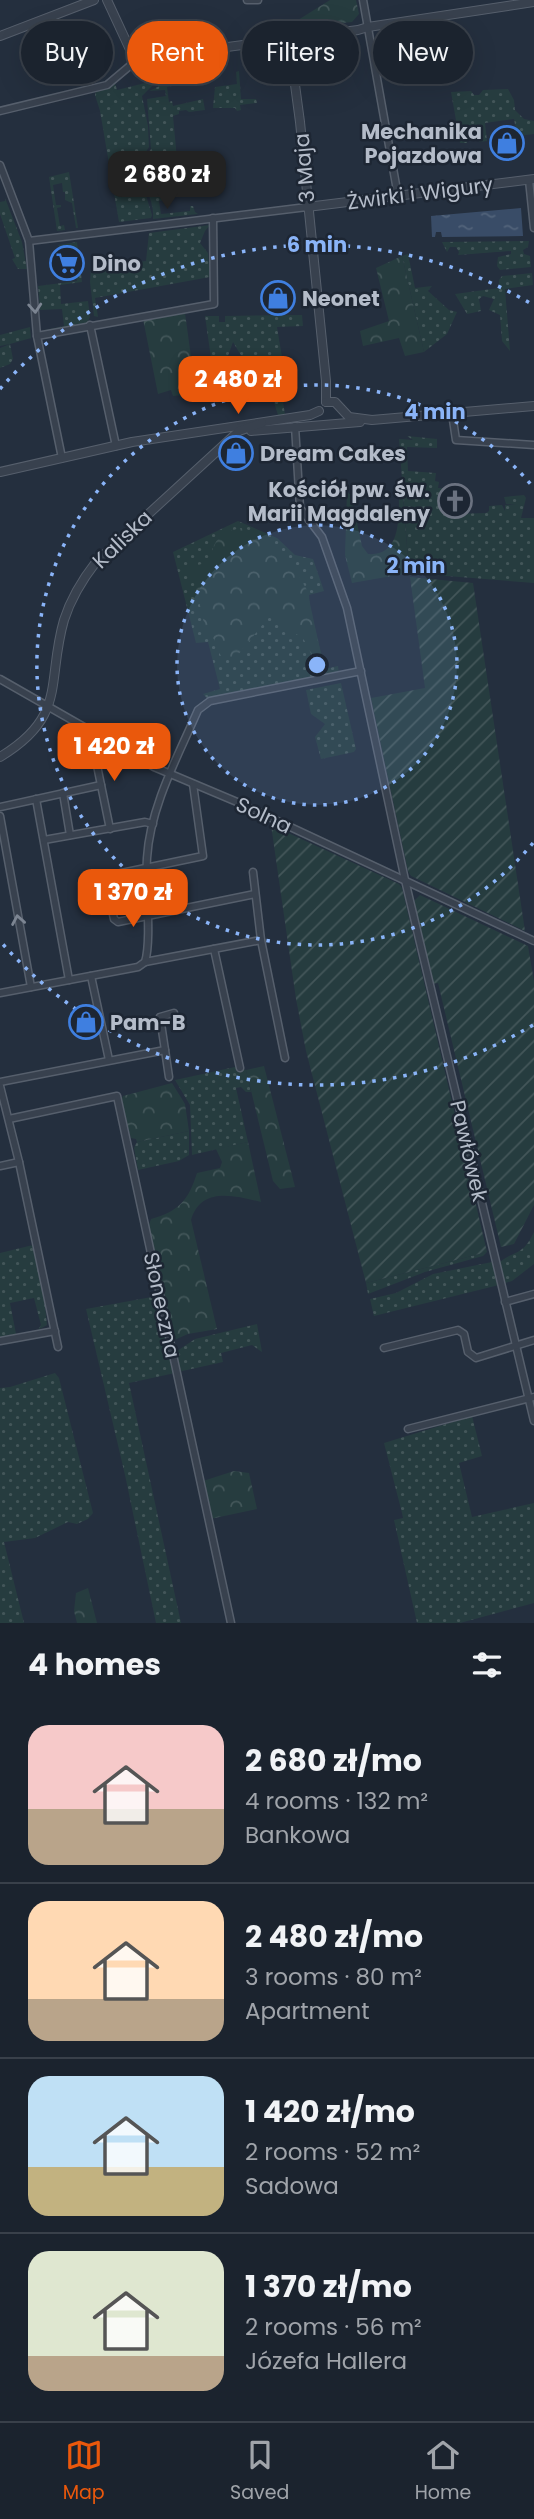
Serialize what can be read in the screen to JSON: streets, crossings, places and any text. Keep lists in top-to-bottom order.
{
  "streets": {
    "street": [
      "3 Maja",
      "Żwirki i Wigury",
      "Kaliska",
      "Solna",
      "Pawłówek",
      "Słoneczna"
    ]
  },
  "crossings": [
    ["3 Maja", "Żwirki i Wigury"],
    ["Kaliska", "Solna"],
    ["Solna", "Pawłówek"]
  ],
  "places": {
    "shop": [
      "Mechanika Pojazdowa",
      "Neonet",
      "Dream Cakes",
      "Pam-B"
    ],
    "supermarket": ["Dino"],
    "church": ["Kościół pw. św. Marii Magdaleny"]
  },
  "page": {
    "chip": [
      "Buy",
      "Rent",
      "Filters",
      "New"
    ],
    "price": [
      "2 680 zł",
      "2 480 zł",
      "1 420 zł",
      "1 370 zł"
    ],
    "heading": "4 homes",
    "list": [
      {
        "name": "2 680 zł/mo",
        "note": "4 rooms · 132 m² · Bankowa"
      },
      {
        "name": "2 480 zł/mo",
        "note": "3 rooms · 80 m² · Apartment"
      },
      {
        "name": "1 420 zł/mo",
        "note": "2 rooms · 52 m² · Sadowa"
      },
      {
        "name": "1 370 zł/mo",
        "note": "2 rooms · 56 m² · Józefa Hallera"
      }
    ],
    "tabs": ["Map", "Saved", "Home"]
  },
  "rings": ["6 min", "4 min", "2 min"]
}
